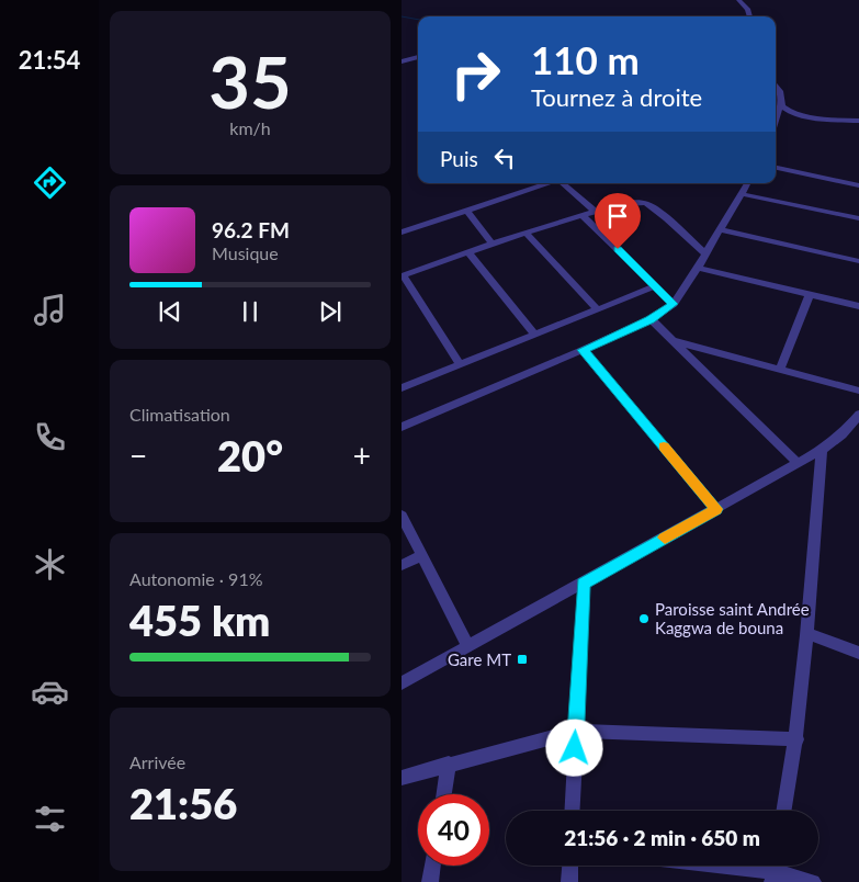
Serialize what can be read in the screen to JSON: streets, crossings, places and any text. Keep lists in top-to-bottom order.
{
  "places": {
    "other": ["Paroisse saint Andrée Kaggwa de bouna"],
    "transit": ["Gare MT"]
  },
  "page": {
    "tabs": "21:54",
    "tile": [
      ["35", "km/h"],
      "Climatisation",
      ["Autonomie · 91%", "455 km"],
      ["Arrivée", "21:56"]
    ],
    "turn": ["110 m", "Tournez à droite"],
    "then": "Puis",
    "song": ["96.2 FM", "Musique"],
    "heat": ["−", "20°", "+"],
    "limit": "40",
    "trip": "21:56 · 2 min · 650 m"
  }
}
